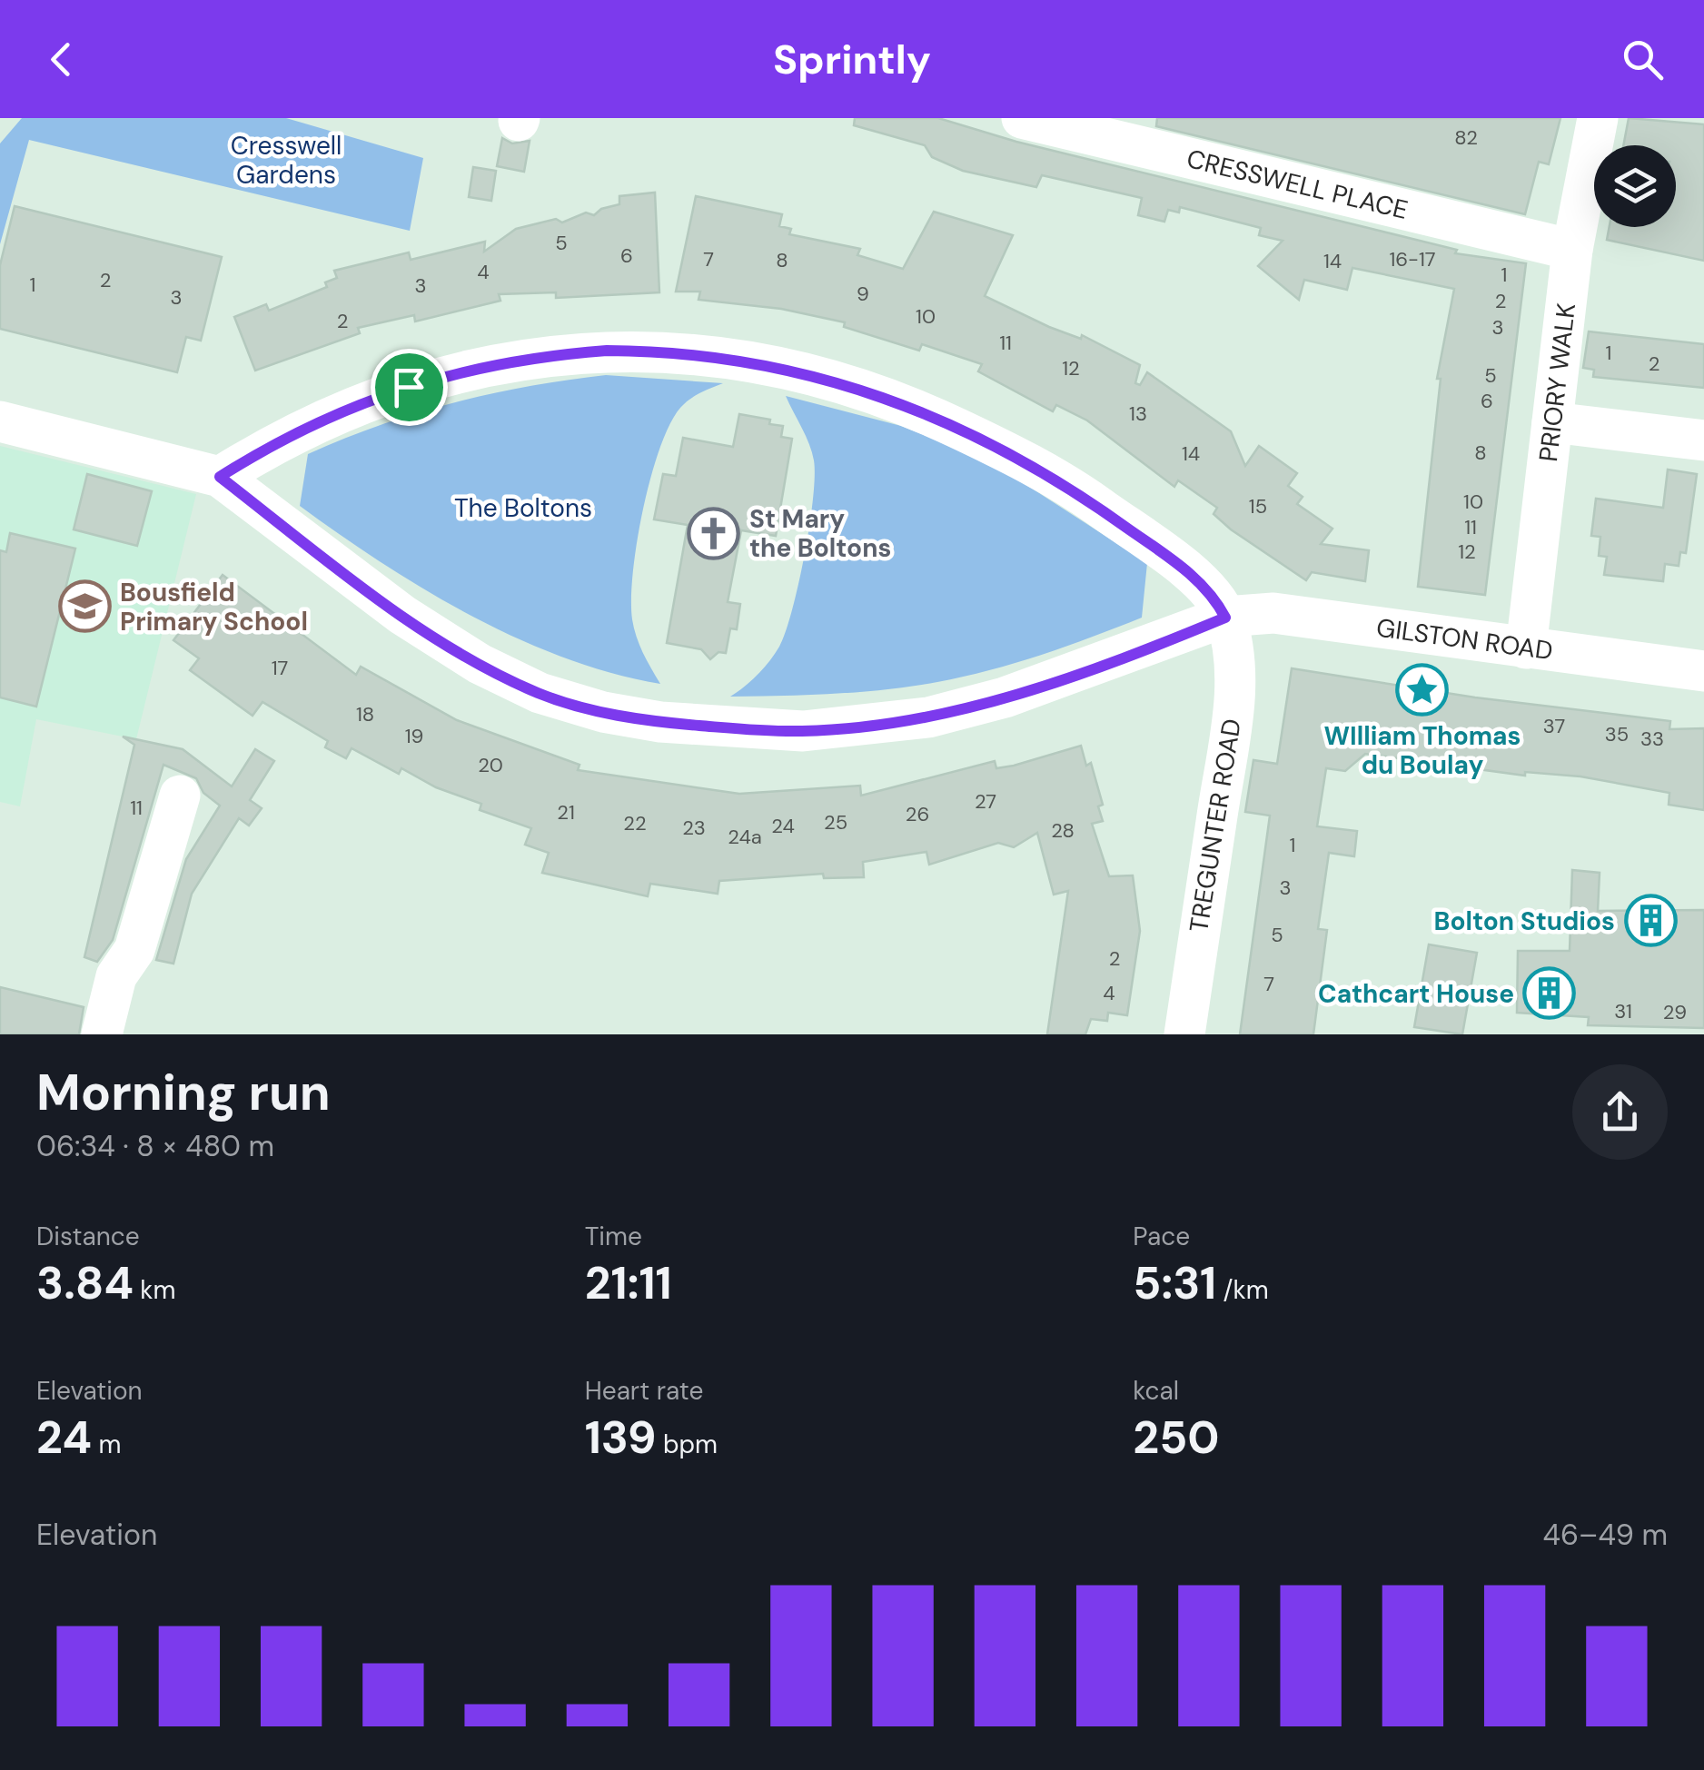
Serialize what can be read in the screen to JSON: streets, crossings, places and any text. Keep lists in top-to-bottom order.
{
  "streets": {
    "street": [
      "CRESSWELL PLACE",
      "PRIORY WALK",
      "GILSTON ROAD",
      "TREGUNTER ROAD"
    ]
  },
  "crossings": [
    ["CRESSWELL PLACE", "PRIORY WALK"],
    ["PRIORY WALK", "GILSTON ROAD"],
    ["GILSTON ROAD", "TREGUNTER ROAD"]
  ],
  "parks": ["Cresswell Gardens", "The Boltons"],
  "places": {
    "church": ["St Mary the Boltons"],
    "school or university": ["Bousfield Primary School"],
    "place": ["WIlliam Thomas du Boulay"],
    "building": ["Bolton Studios", "Cathcart House"]
  },
  "house_numbers": [
    "82",
    "5",
    "6",
    "7",
    "16-17",
    "8",
    "14",
    "4",
    "1",
    "2",
    "1",
    "3",
    "9",
    "3",
    "2",
    "10",
    "2",
    "3",
    "11",
    "1",
    "2",
    "12",
    "5",
    "6",
    "13",
    "8",
    "14",
    "10",
    "15",
    "11",
    "12",
    "17",
    "18",
    "37",
    "35",
    "19",
    "33",
    "20",
    "27",
    "11",
    "21",
    "26",
    "25",
    "22",
    "24",
    "23",
    "28",
    "24a",
    "1",
    "3",
    "5",
    "2",
    "7",
    "4",
    "31",
    "29"
  ],
  "page": {
    "header": "Sprintly",
    "heading": ["Morning run", "06:34 · 8 × 480 m"],
    "stats": [
      ["Distance", "3.84 km"],
      ["Time", "21:11"],
      ["Pace", "5:31 /km"],
      ["Elevation", "24 m"],
      ["Heart rate", "139 bpm"],
      ["kcal", "250"]
    ],
    "chart": ["Elevation", "46–49 m"]
  }
}
